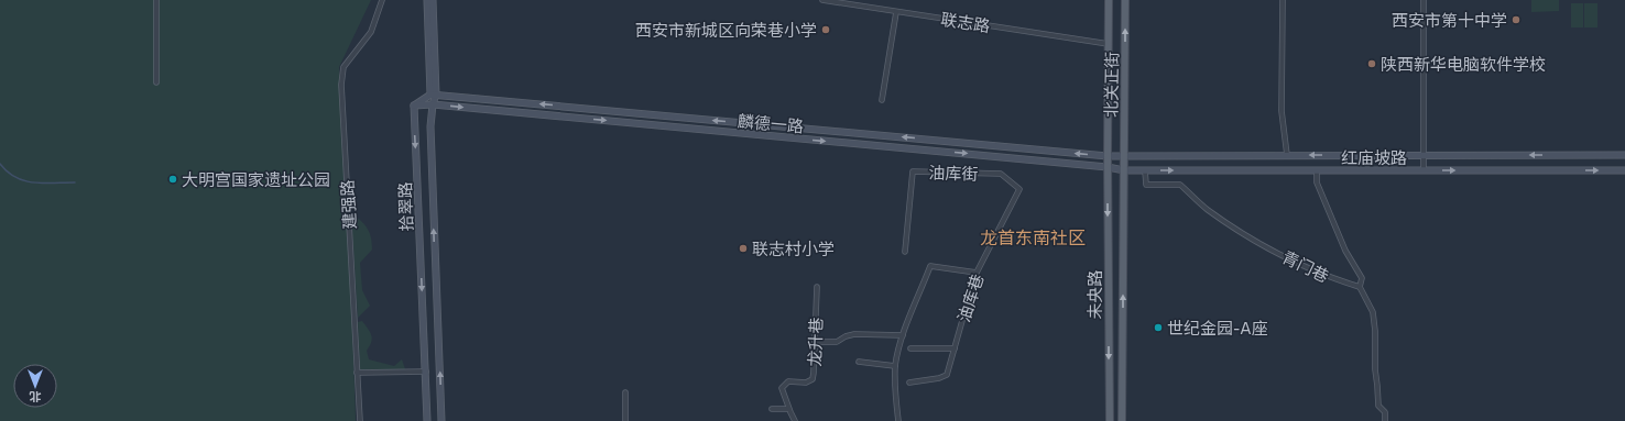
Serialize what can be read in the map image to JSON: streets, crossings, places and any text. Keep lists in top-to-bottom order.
{
  "streets": {
    "main road": [
      "北关正街",
      "麟德一路",
      "红庙坡路",
      "拾翠路",
      "未央路"
    ],
    "street": [
      "联志路",
      "油库街",
      "建强路",
      "青门巷",
      "油库巷",
      "龙升巷"
    ]
  },
  "crossings": [
    ["联志路", "北关正街"],
    ["北关正街", "麟德一路"],
    ["北关正街", "红庙坡路"],
    ["北关正街", "未央路"],
    ["麟德一路", "红庙坡路"],
    ["麟德一路", "拾翠路"],
    ["麟德一路", "未央路"],
    ["红庙坡路", "青门巷"],
    ["红庙坡路", "未央路"],
    ["油库街", "油库巷"]
  ],
  "districts": ["龙首东南社区"],
  "places": [
    "西安市第十中学",
    "西安市新城区向荣巷小学",
    "陕西新华电脑软件学校",
    "大明宫国家遗址公园",
    "联志村小学",
    "世纪金园-A座"
  ],
  "north": "bottom"
}
